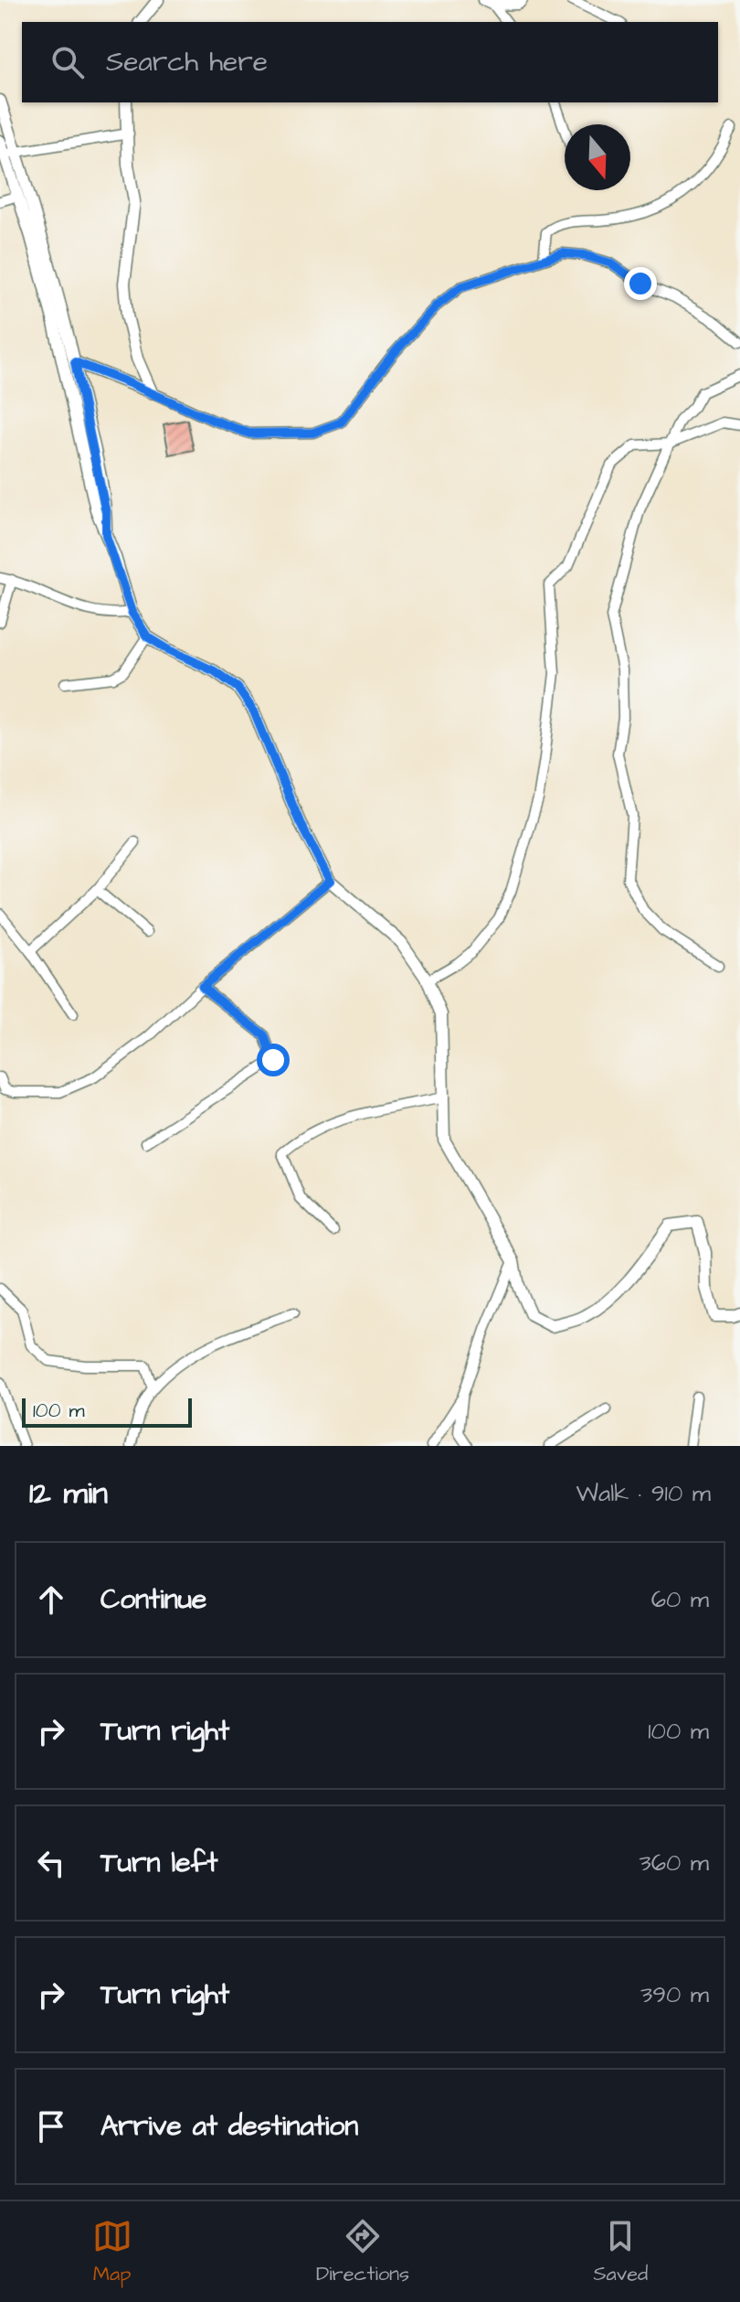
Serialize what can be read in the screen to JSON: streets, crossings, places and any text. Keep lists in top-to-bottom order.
{
  "scale_bar": "100 m",
  "north": "bottom",
  "page": {
    "search": "Search here",
    "scale": "100 m",
    "heading": ["12 min", "Walk · 910 m"],
    "list": [
      ["Continue", "60 m"],
      ["Turn right", "100 m"],
      ["Turn left", "360 m"],
      ["Turn right", "390 m"],
      "Arrive at destination"
    ],
    "nav": ["Map", "Directions", "Saved"]
  }
}
